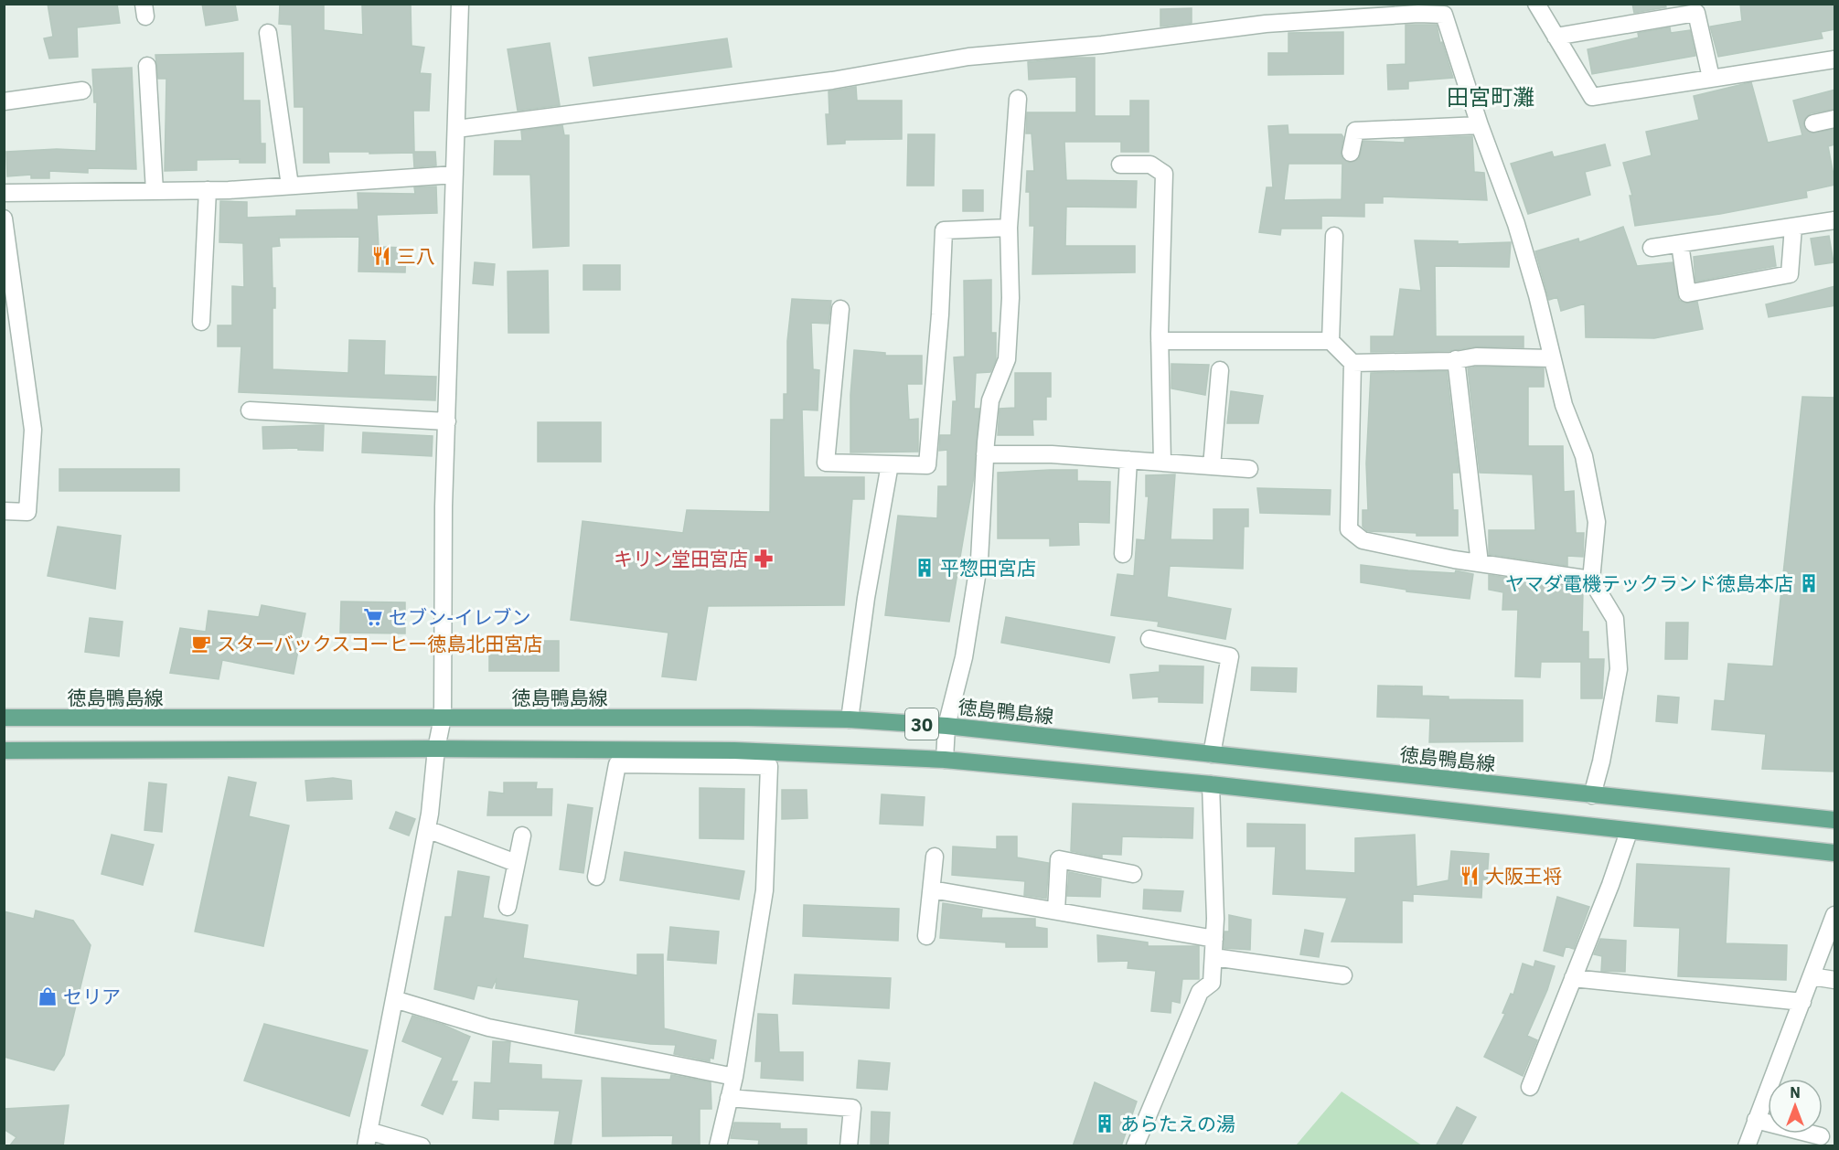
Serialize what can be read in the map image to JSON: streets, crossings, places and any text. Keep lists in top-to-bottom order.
{
  "streets": {
    "main road": ["徳島鴨島線", "30"]
  },
  "districts": ["田宮町灘"],
  "places": {
    "restaurant": ["三八", "大阪王将"],
    "pharmacy": ["キリン堂田宮店"],
    "building": ["平惣田宮店", "ヤマダ電機テックランド徳島本店", "あらたえの湯"],
    "supermarket": ["セブン-イレブン"],
    "cafe": ["スターバックスコーヒー徳島北田宮店"],
    "shop": ["セリア"]
  },
  "north": "top"
}
